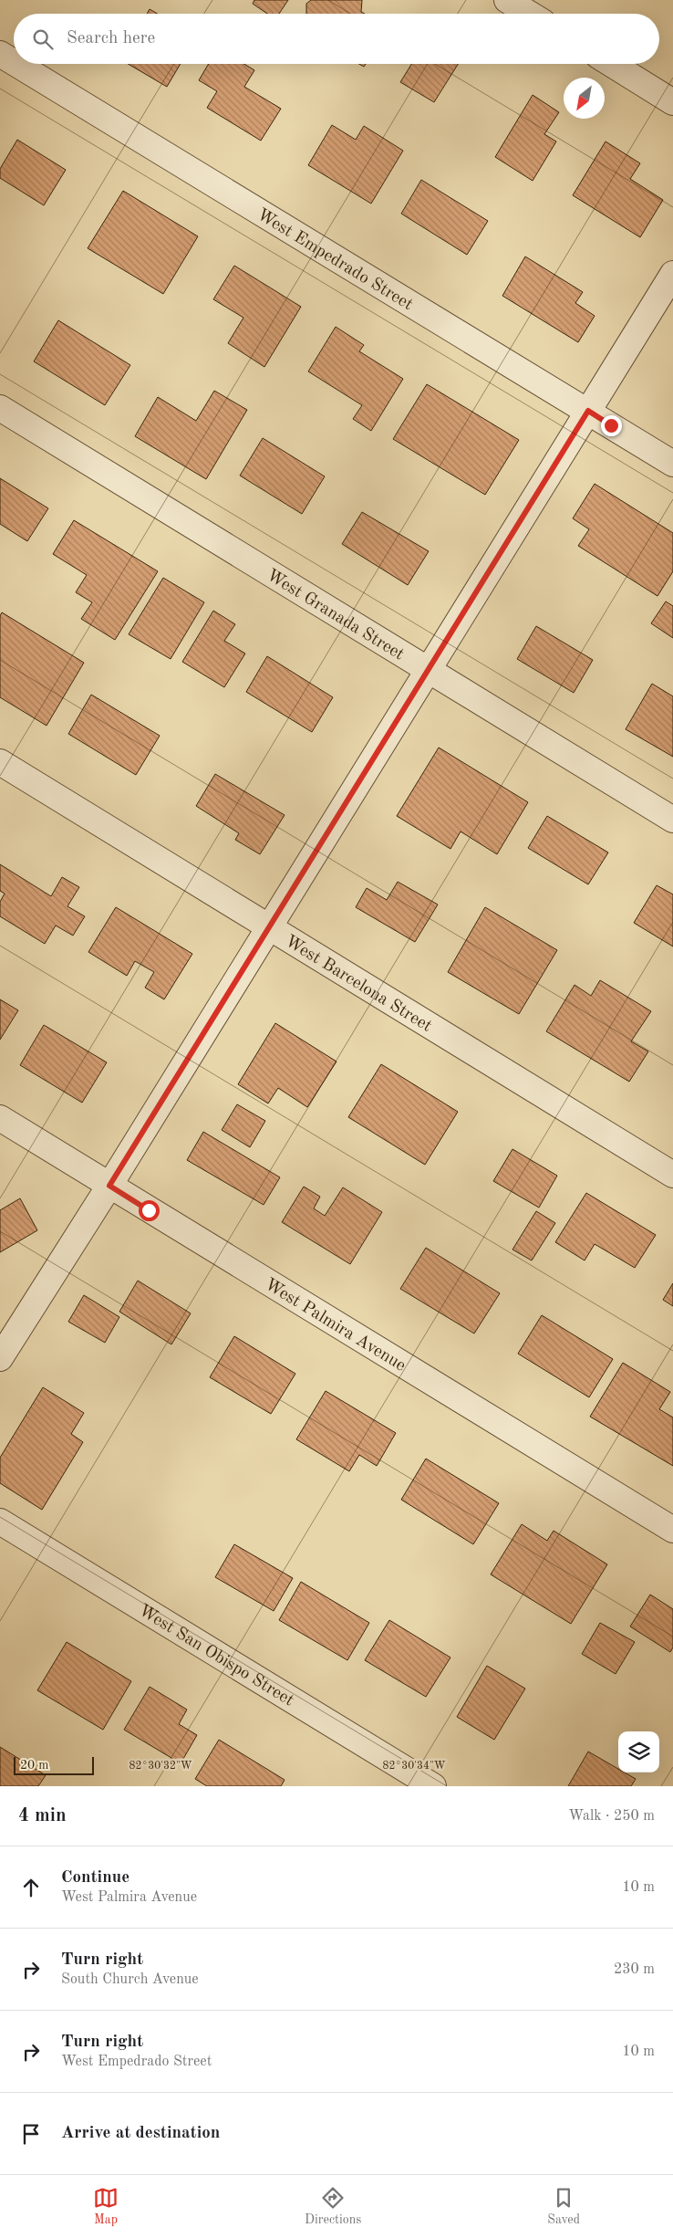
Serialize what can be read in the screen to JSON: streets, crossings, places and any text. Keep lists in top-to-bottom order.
{
  "streets": {
    "street": [
      "West Empedrado Street",
      "West Granada Street",
      "West Barcelona Street",
      "West Palmira Avenue",
      "West San Obispo Street"
    ]
  },
  "scale_bar": "20 m",
  "north": "bottom left",
  "page": {
    "search": "Search here",
    "scale": "20 m",
    "heading": ["4 min", "Walk · 250 m"],
    "list": [
      ["Continue", "West Palmira Avenue", "10 m"],
      ["Turn right", "South Church Avenue", "230 m"],
      ["Turn right", "West Empedrado Street", "10 m"],
      "Arrive at destination"
    ],
    "nav": ["Map", "Directions", "Saved"]
  },
  "coordinates": ["82°30'32\"W", "82°30'34\"W"]
}
